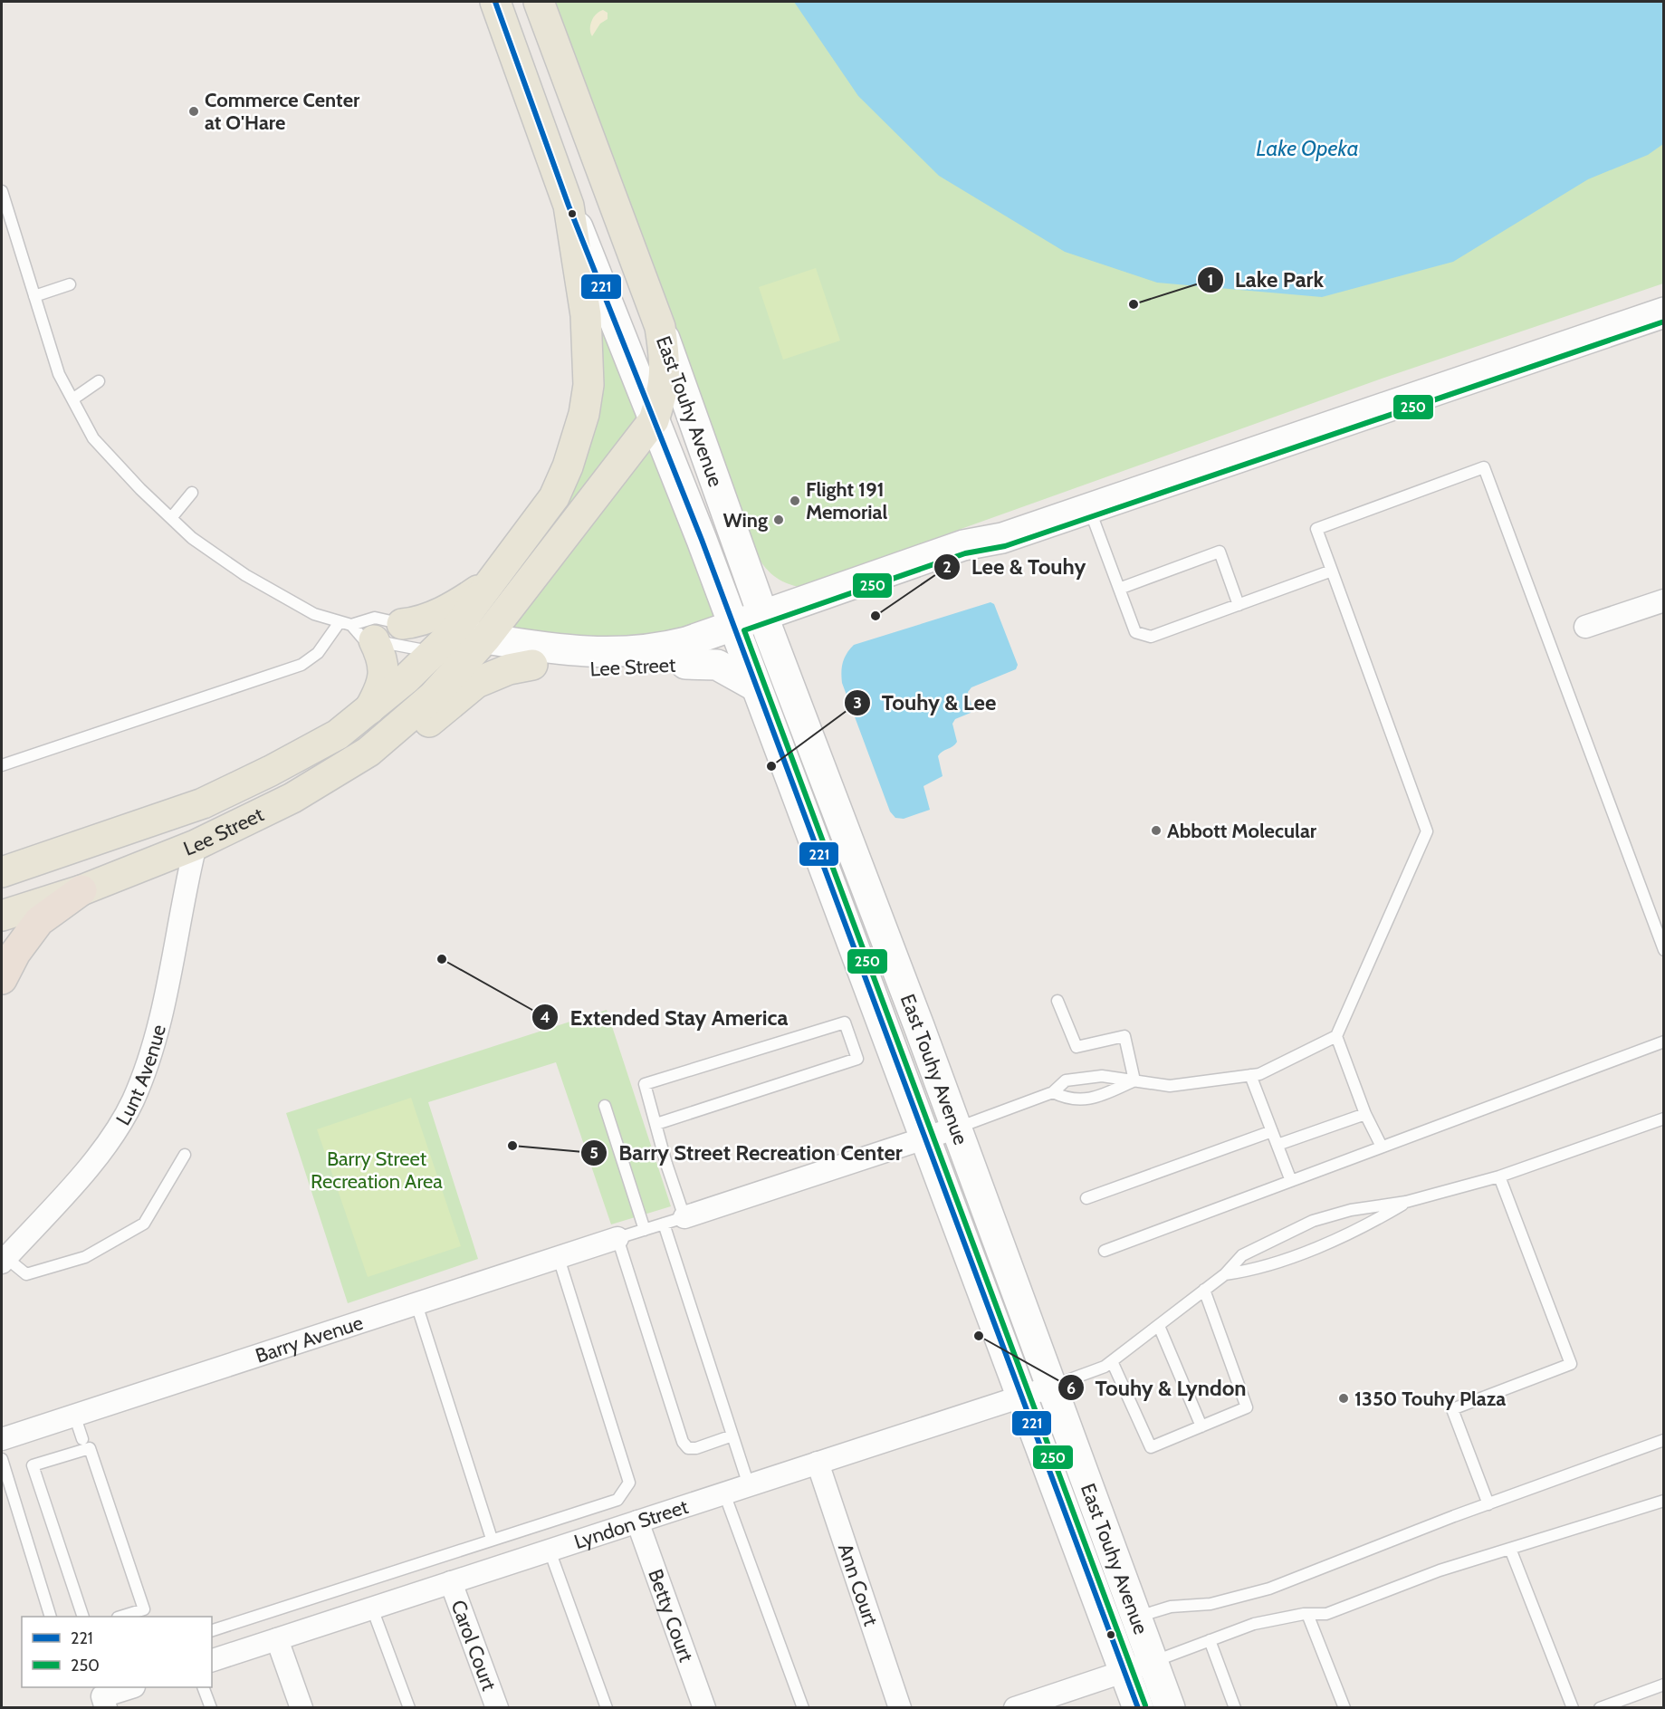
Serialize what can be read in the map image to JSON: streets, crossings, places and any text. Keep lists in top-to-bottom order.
{
  "streets": {
    "main road": ["East Touhy Avenue", "Lee Street"],
    "street": [
      "Lunt Avenue",
      "Barry Avenue",
      "Lyndon Street",
      "Ann Court",
      "Betty Court",
      "Carol Court"
    ]
  },
  "crossings": [
    ["East Touhy Avenue", "Lee Street"],
    ["East Touhy Avenue", "Lyndon Street"],
    ["Lee Street", "Lunt Avenue"],
    ["Lyndon Street", "Ann Court"],
    ["Lyndon Street", "Betty Court"],
    ["Lyndon Street", "Carol Court"]
  ],
  "water": ["Lake Opeka"],
  "parks": ["Barry Street Recreation Area"],
  "places": [
    "Commerce Center at O'Hare",
    "Lake Park",
    "Flight 191 Memorial",
    "Wing",
    "Lee & Touhy",
    "Touhy & Lee",
    "Abbott Molecular",
    "Extended Stay America",
    "Barry Street Recreation Center",
    "Touhy & Lyndon",
    "1350 Touhy Plaza"
  ],
  "lines": ["transit line 221", "transit line 250"],
  "legend": ["221", "250"]
}
